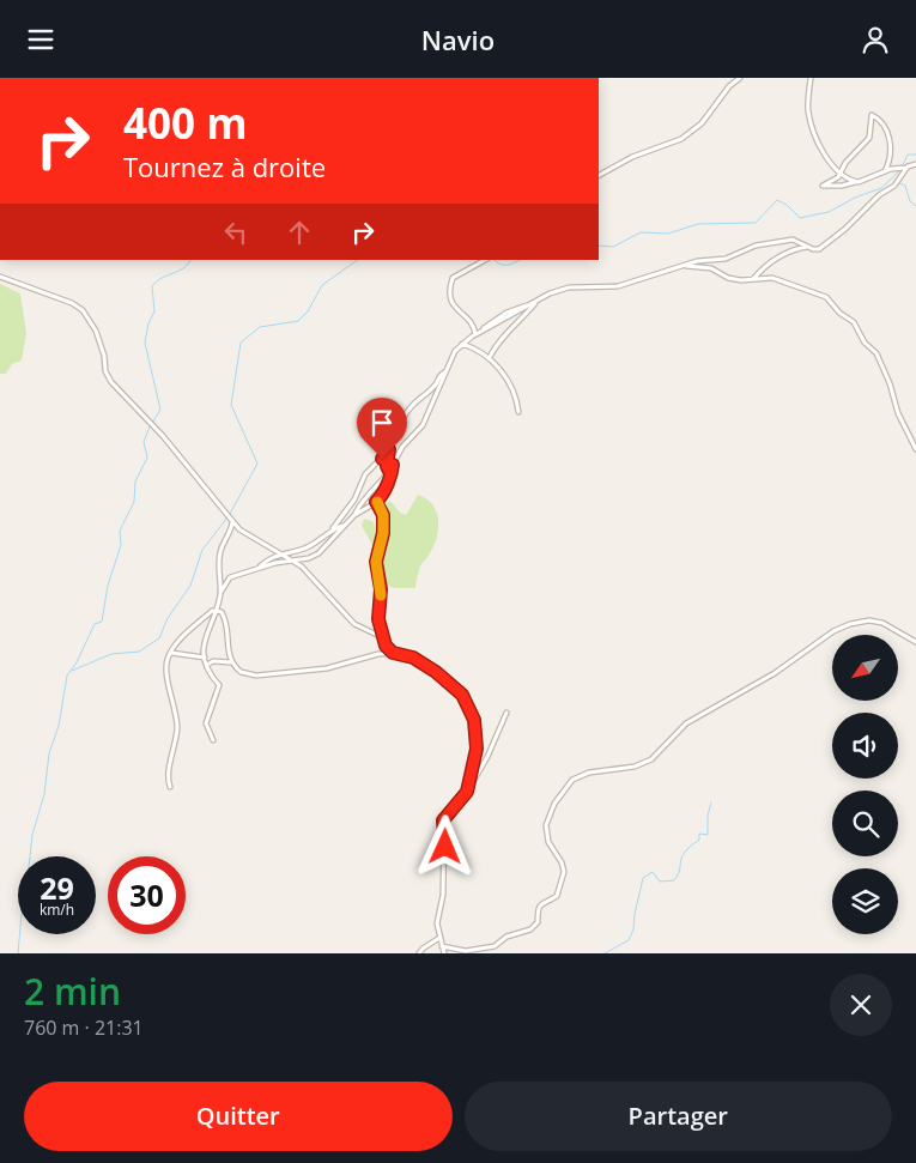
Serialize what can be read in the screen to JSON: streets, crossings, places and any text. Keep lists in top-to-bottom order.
{
  "north": "bottom left",
  "page": {
    "header": "Navio",
    "turn": ["400 m", "Tournez à droite"],
    "speed": "29 km/h",
    "limit": "30",
    "heading": ["2 min", "760 m · 21:31"],
    "buttons": ["Quitter", "Partager"]
  }
}
